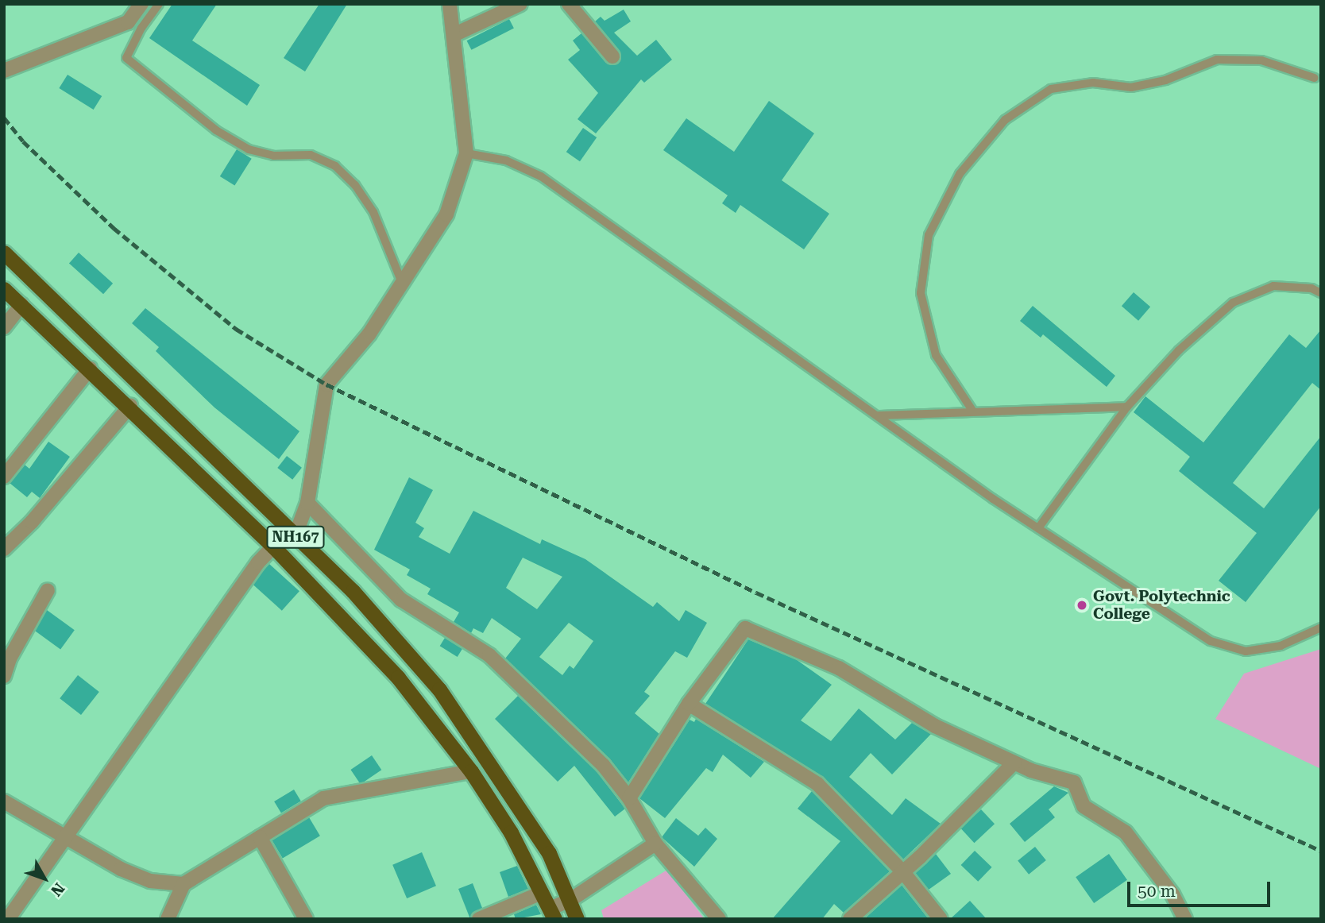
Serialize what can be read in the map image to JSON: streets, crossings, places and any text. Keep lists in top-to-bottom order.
{
  "streets": {
    "highway": ["NH167"]
  },
  "places": ["Govt. Polytechnic College"],
  "scale_bar": "50 m",
  "north": "bottom right"
}
